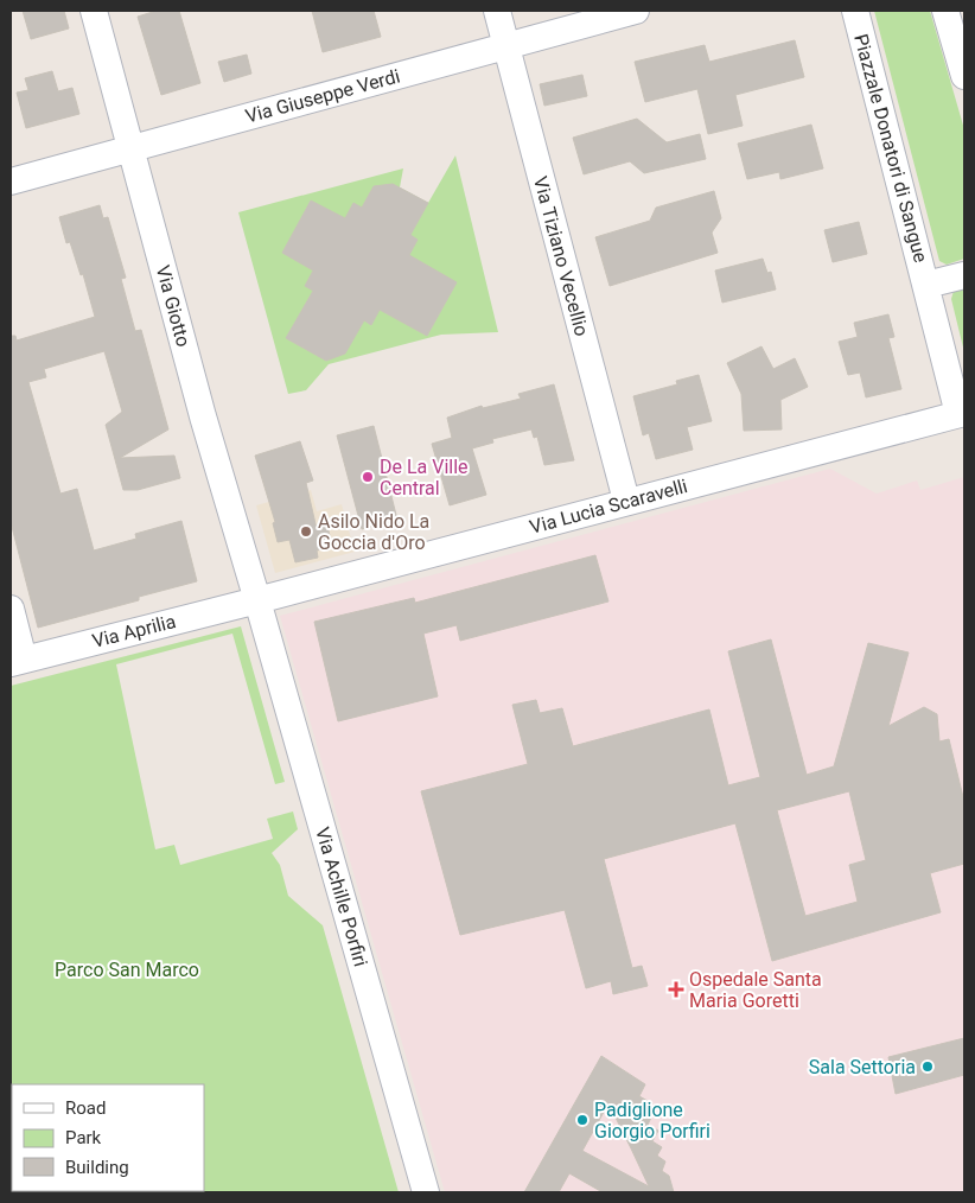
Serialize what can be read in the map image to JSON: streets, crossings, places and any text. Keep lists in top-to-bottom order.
{
  "streets": {
    "street": [
      "Via Giuseppe Verdi",
      "Piazzale Donatori di Sangue",
      "Via Tiziano Vecellio",
      "Via Giotto",
      "Via Lucia Scaravelli",
      "Via Aprilia",
      "Via Achille Porfiri"
    ]
  },
  "crossings": [
    ["Via Giuseppe Verdi", "Via Tiziano Vecellio"],
    ["Via Giuseppe Verdi", "Via Giotto"],
    ["Piazzale Donatori di Sangue", "Via Lucia Scaravelli"],
    ["Via Tiziano Vecellio", "Via Lucia Scaravelli"],
    ["Via Giotto", "Via Lucia Scaravelli"],
    ["Via Giotto", "Via Aprilia"],
    ["Via Giotto", "Via Achille Porfiri"],
    ["Via Lucia Scaravelli", "Via Aprilia"],
    ["Via Lucia Scaravelli", "Via Achille Porfiri"],
    ["Via Aprilia", "Via Achille Porfiri"]
  ],
  "parks": ["Parco San Marco"],
  "places": {
    "other": [
      "De La Ville Central",
      "Asilo Nido La Goccia d'Oro",
      "Sala Settoria",
      "Padiglione Giorgio Porfiri"
    ],
    "health": ["Ospedale Santa Maria Goretti"]
  },
  "legend": ["Road", "Park", "Building"]
}
